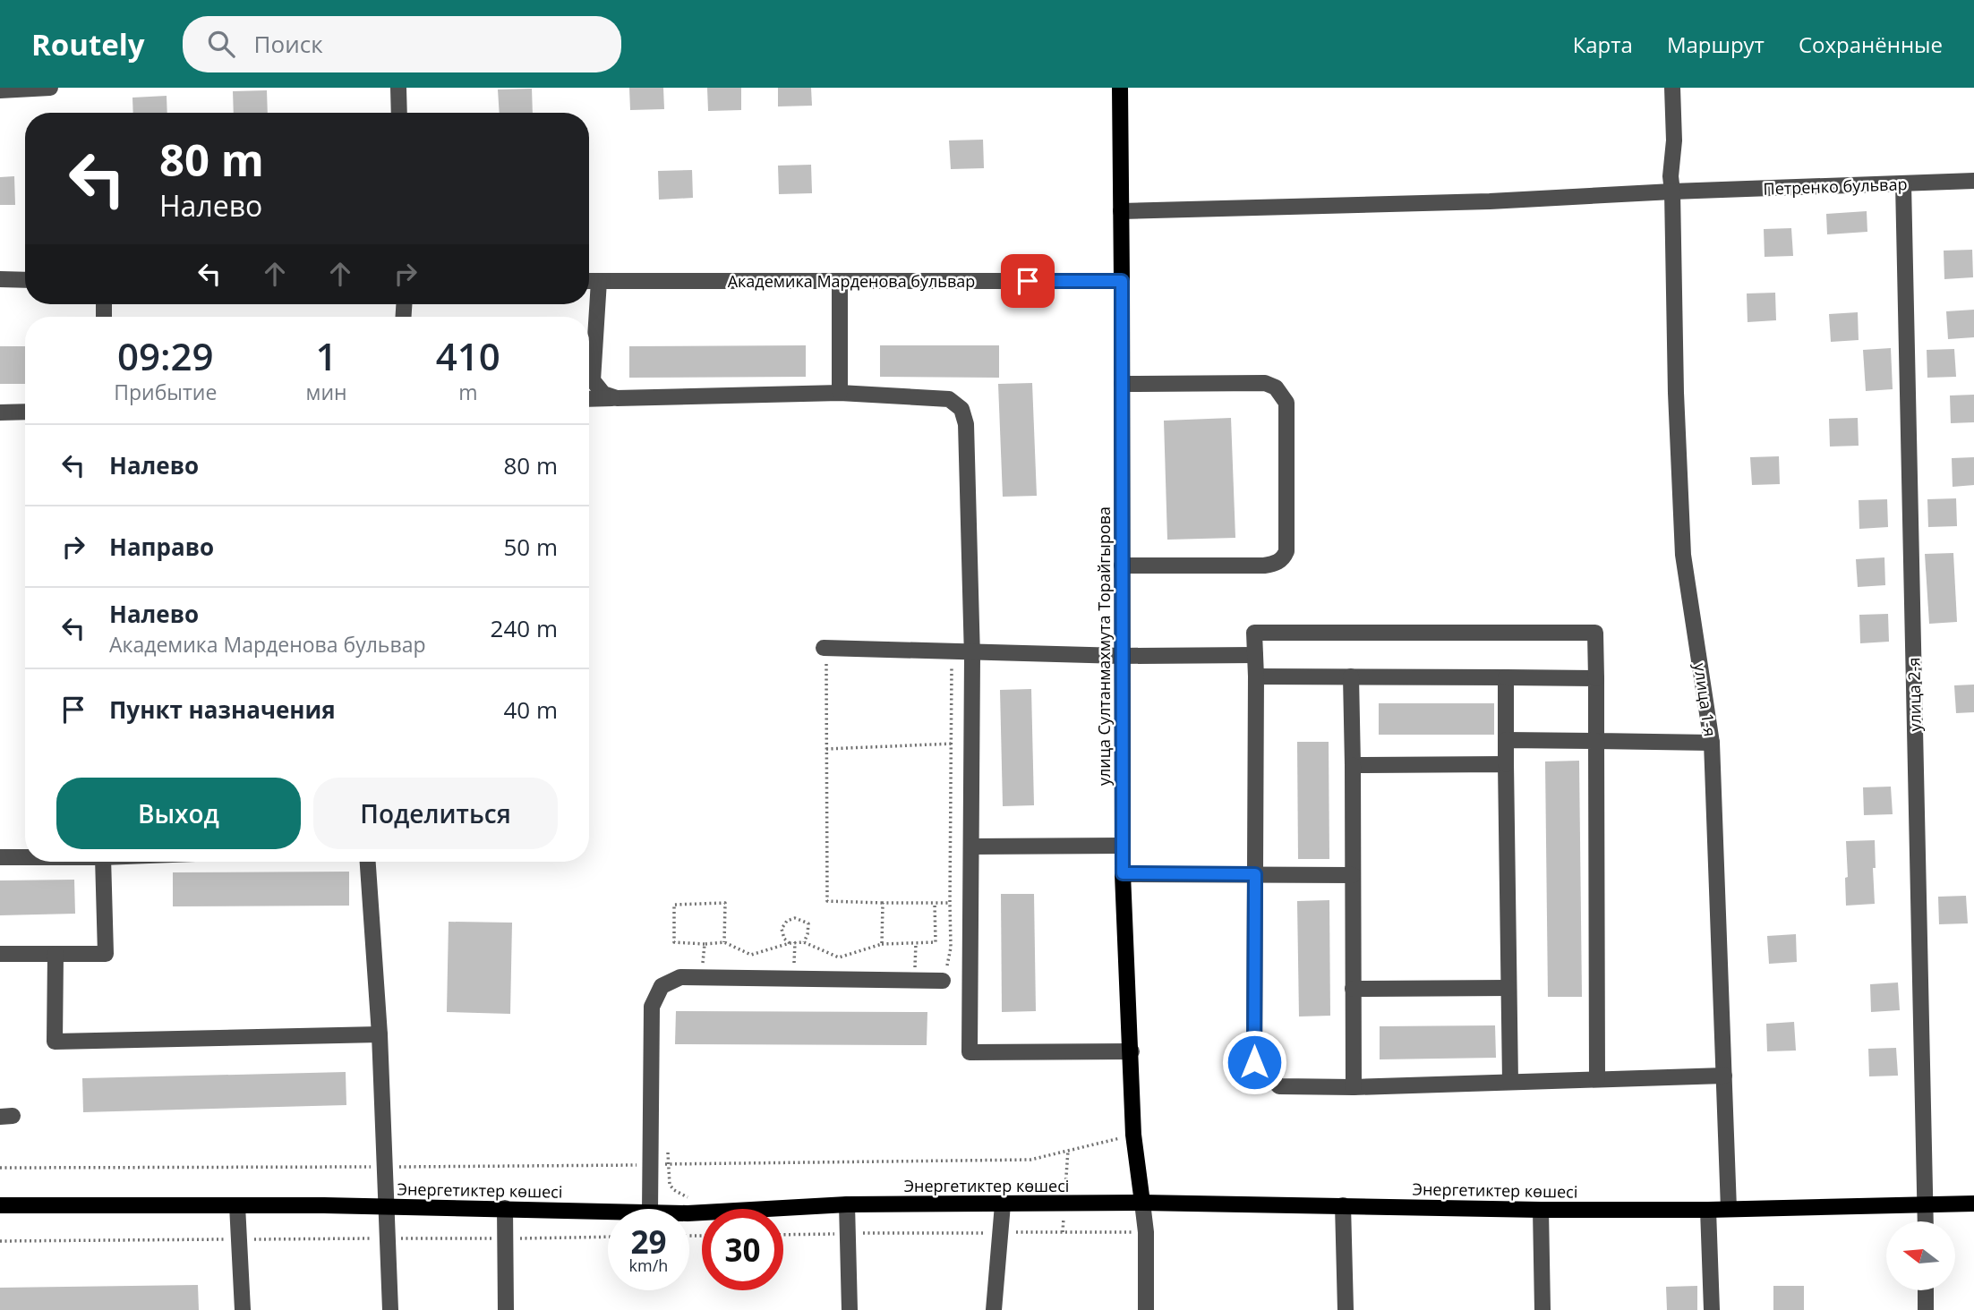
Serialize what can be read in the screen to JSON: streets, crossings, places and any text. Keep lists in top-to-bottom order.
{
  "streets": {
    "main road": ["улица Султанмахмута Торайгырова", "Энергетиктер көшесі"],
    "street": [
      "Петренко бульвар",
      "Академика Марденова бульвар",
      "улица 2-я",
      "улица 1-я"
    ]
  },
  "crossings": [
    ["Петренко бульвар", "улица Султанмахмута Торайгырова"],
    ["Петренко бульвар", "улица 2-я"],
    ["Петренко бульвар", "улица 1-я"],
    ["Академика Марденова бульвар", "улица Султанмахмута Торайгырова"],
    ["улица Султанмахмута Торайгырова", "Энергетиктер көшесі"],
    ["улица 2-я", "Энергетиктер көшесі"],
    ["улица 1-я", "Энергетиктер көшесі"]
  ],
  "north": "left",
  "page": {
    "header": "Routely",
    "search": "Поиск",
    "nav": ["Карта", "Маршрут", "Сохранённые"],
    "turn": ["80 m", "Налево"],
    "eta": [
      "09:29",
      "Прибытие",
      "1",
      "мин",
      "410",
      "m"
    ],
    "list": [
      {
        "name": "Налево",
        "value": "80 m"
      },
      {
        "name": "Направо",
        "value": "50 m"
      },
      {
        "name": "Налево",
        "note": "Академика Марденова бульвар",
        "value": "240 m"
      },
      {
        "name": "Пункт назначения",
        "value": "40 m"
      }
    ],
    "buttons": ["Выход", "Поделиться"],
    "speed": "29 km/h",
    "limit": "30"
  }
}
